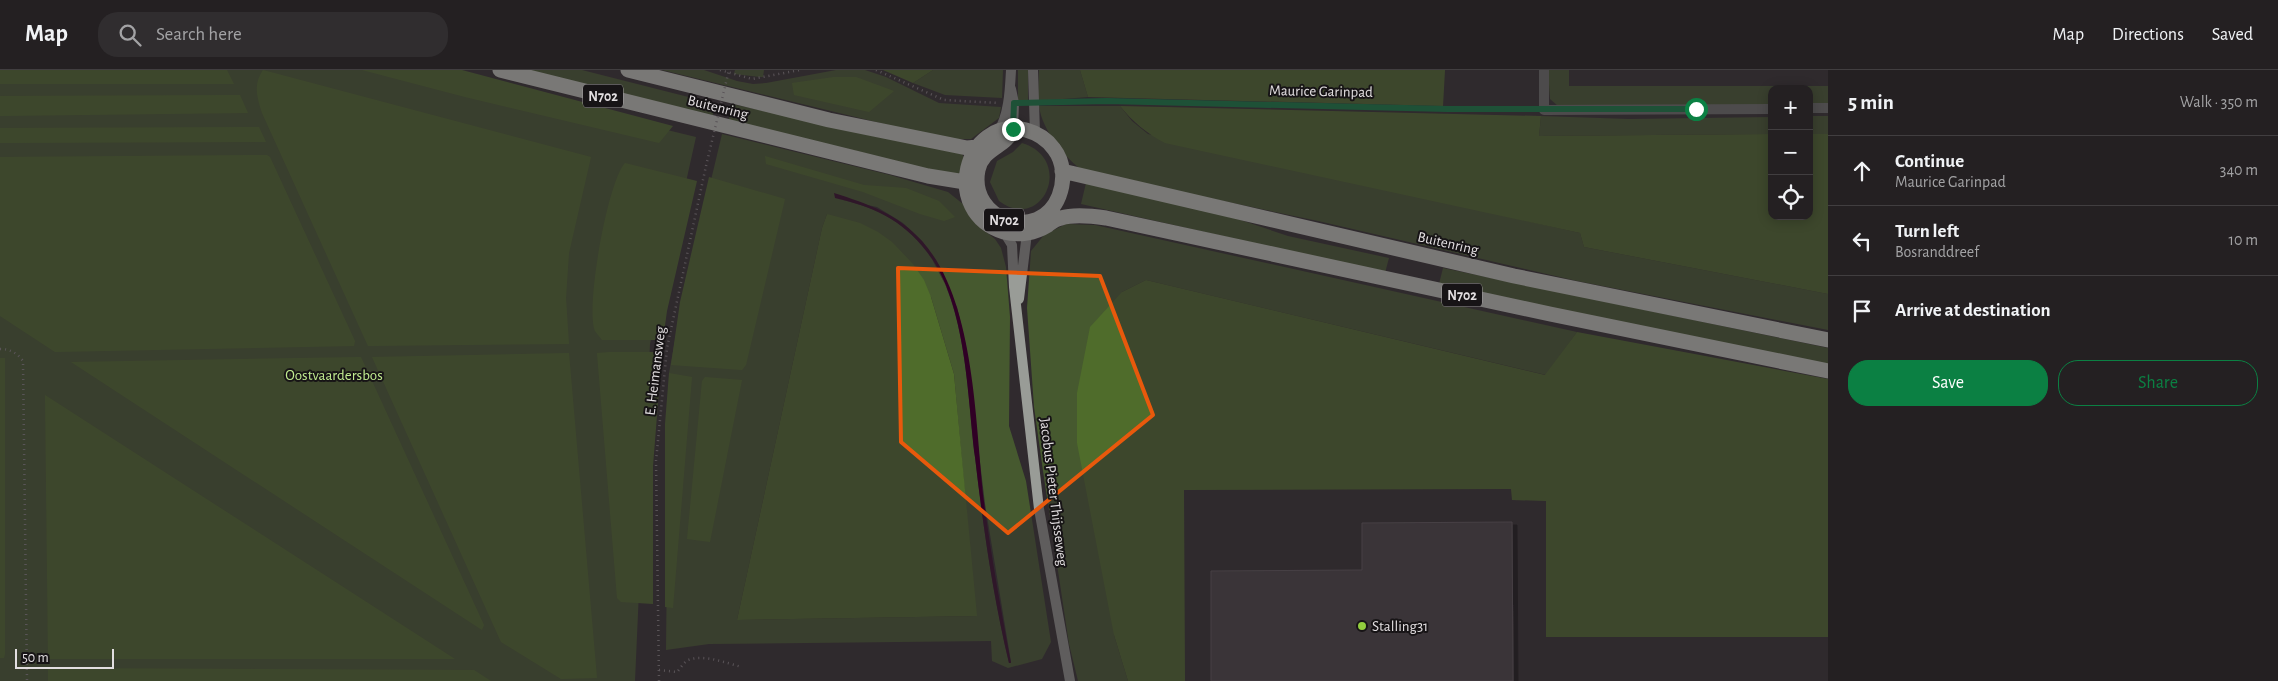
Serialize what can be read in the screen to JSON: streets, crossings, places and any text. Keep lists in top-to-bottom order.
{
  "streets": {
    "highway": ["N702", "Buitenring"],
    "street": ["Jacobus Pieter Thijsseweg"],
    "path": ["Maurice Garinpad", "E. Heimansweg"]
  },
  "crossings": [
    ["N702", "Buitenring"],
    ["N702", "Jacobus Pieter Thijsseweg"],
    ["Buitenring", "Jacobus Pieter Thijsseweg"]
  ],
  "parks": ["Oostvaardersbos"],
  "places": ["Stalling31"],
  "scale_bar": "50 m",
  "page": {
    "header": "Map",
    "search": "Search here",
    "nav": ["Map", "Directions", "Saved"],
    "heading": ["5 min", "Walk · 350 m"],
    "map_buttons": ["+", "−"],
    "list": [
      ["Continue", "Maurice Garinpad", "340 m"],
      ["Turn left", "Bosranddreef", "10 m"],
      "Arrive at destination"
    ],
    "buttons": ["Save", "Share"],
    "scale": "50 m"
  }
}
